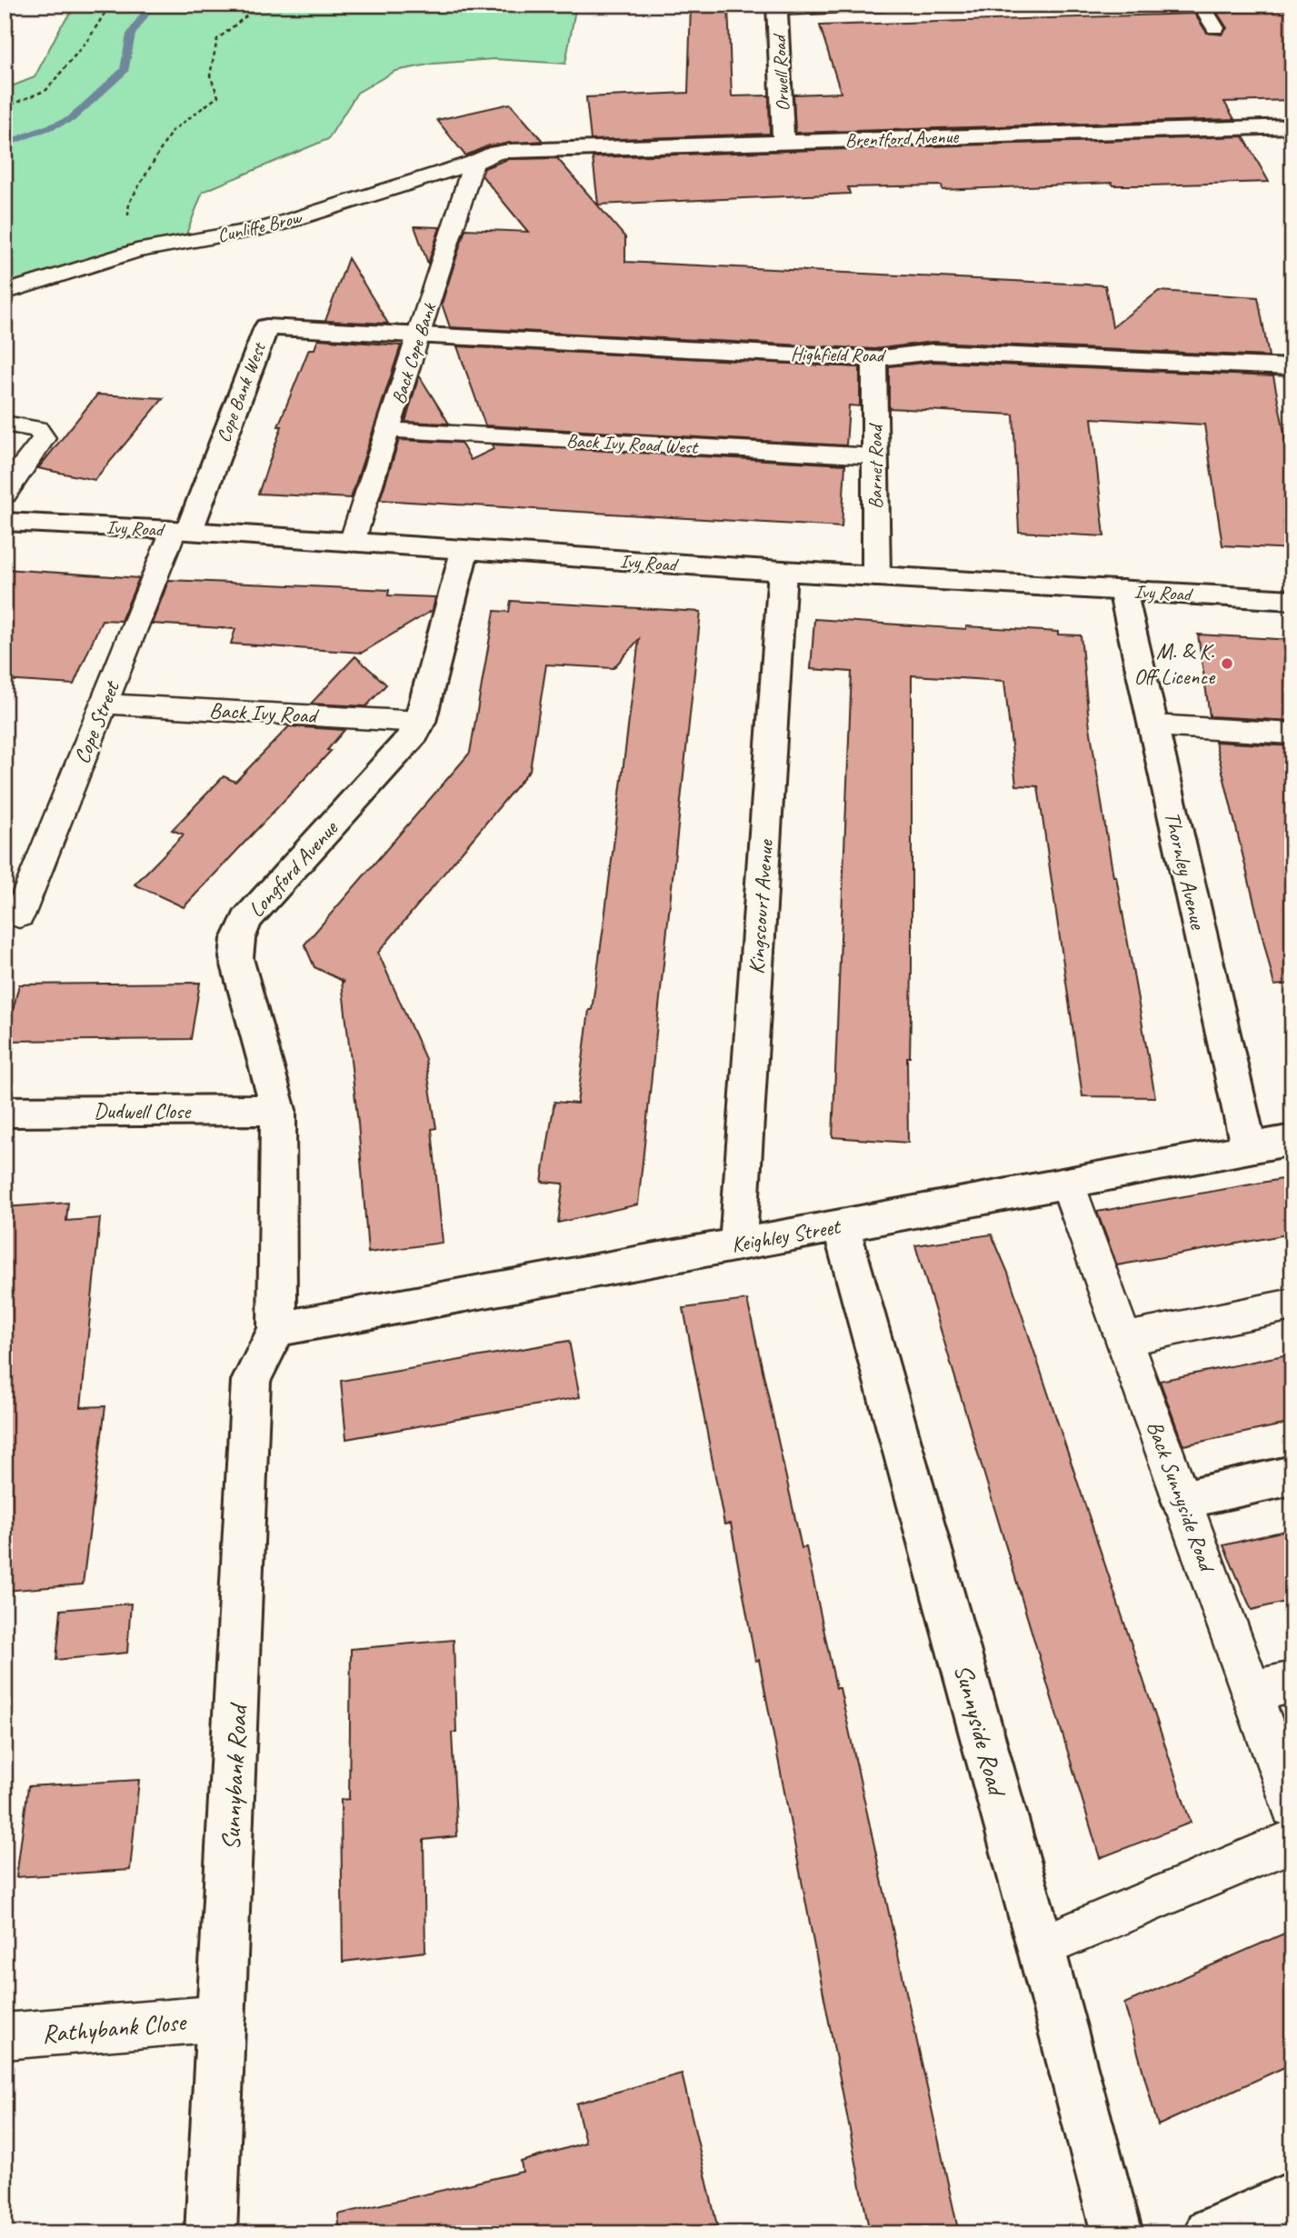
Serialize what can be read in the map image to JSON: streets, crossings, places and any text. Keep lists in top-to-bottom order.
{
  "streets": {
    "street": [
      "Orwell Road",
      "Brentford Avenue",
      "Highfield Road",
      "Cope Bank West",
      "Barnet Road",
      "Ivy Road",
      "Longford Avenue",
      "Thornley Avenue",
      "Kingscourt Avenue",
      "Dudwell Close",
      "Keighley Street",
      "Sunnyside Road",
      "Sunnybank Road"
    ],
    "lane": [
      "Cunliffe Brow",
      "Back Cope Bank",
      "Back Ivy Road West",
      "Back Ivy Road",
      "Cope Street",
      "Back Sunnyside Road",
      "Rathybank Close"
    ]
  },
  "crossings": [
    ["Orwell Road", "Brentford Avenue"],
    ["Brentford Avenue", "Cunliffe Brow"],
    ["Cunliffe Brow", "Back Cope Bank"],
    ["Back Cope Bank", "Highfield Road"],
    ["Back Cope Bank", "Cope Bank West"],
    ["Back Cope Bank", "Back Ivy Road West"],
    ["Back Cope Bank", "Ivy Road"],
    ["Highfield Road", "Cope Bank West"],
    ["Highfield Road", "Barnet Road"],
    ["Cope Bank West", "Ivy Road"],
    ["Cope Bank West", "Cope Street"],
    ["Back Ivy Road West", "Barnet Road"],
    ["Barnet Road", "Ivy Road"],
    ["Ivy Road", "Cope Street"],
    ["Ivy Road", "Longford Avenue"],
    ["Ivy Road", "Thornley Avenue"],
    ["Ivy Road", "Kingscourt Avenue"],
    ["Back Ivy Road", "Cope Street"],
    ["Back Ivy Road", "Longford Avenue"],
    ["Longford Avenue", "Dudwell Close"],
    ["Longford Avenue", "Keighley Street"],
    ["Longford Avenue", "Sunnybank Road"],
    ["Thornley Avenue", "Keighley Street"],
    ["Kingscourt Avenue", "Keighley Street"],
    ["Keighley Street", "Back Sunnyside Road"],
    ["Keighley Street", "Sunnyside Road"],
    ["Keighley Street", "Sunnybank Road"],
    ["Sunnybank Road", "Rathybank Close"]
  ],
  "places": ["M. & K. Off Licence"]
}
